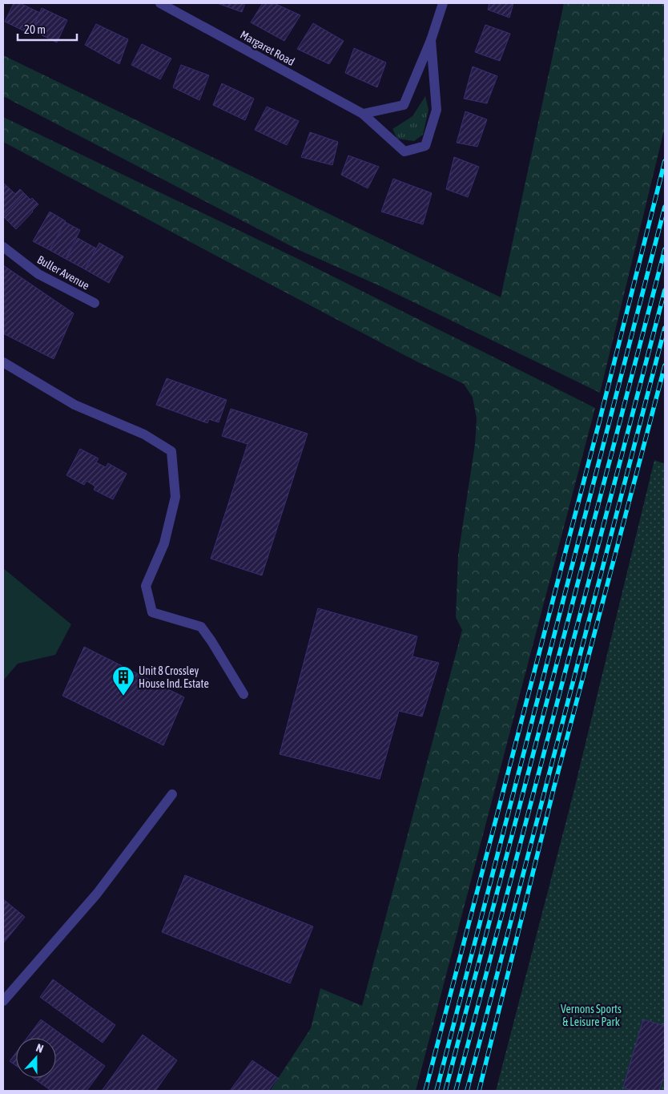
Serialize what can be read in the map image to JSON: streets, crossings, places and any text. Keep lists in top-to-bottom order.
{
  "streets": {
    "street": ["Margaret Road", "Buller Avenue"]
  },
  "parks": ["Vernons Sports & Leisure Park"],
  "places": {
    "building": ["Unit 8 Crossley House Ind. Estate"]
  },
  "scale_bar": "20 m",
  "north": "top"
}
